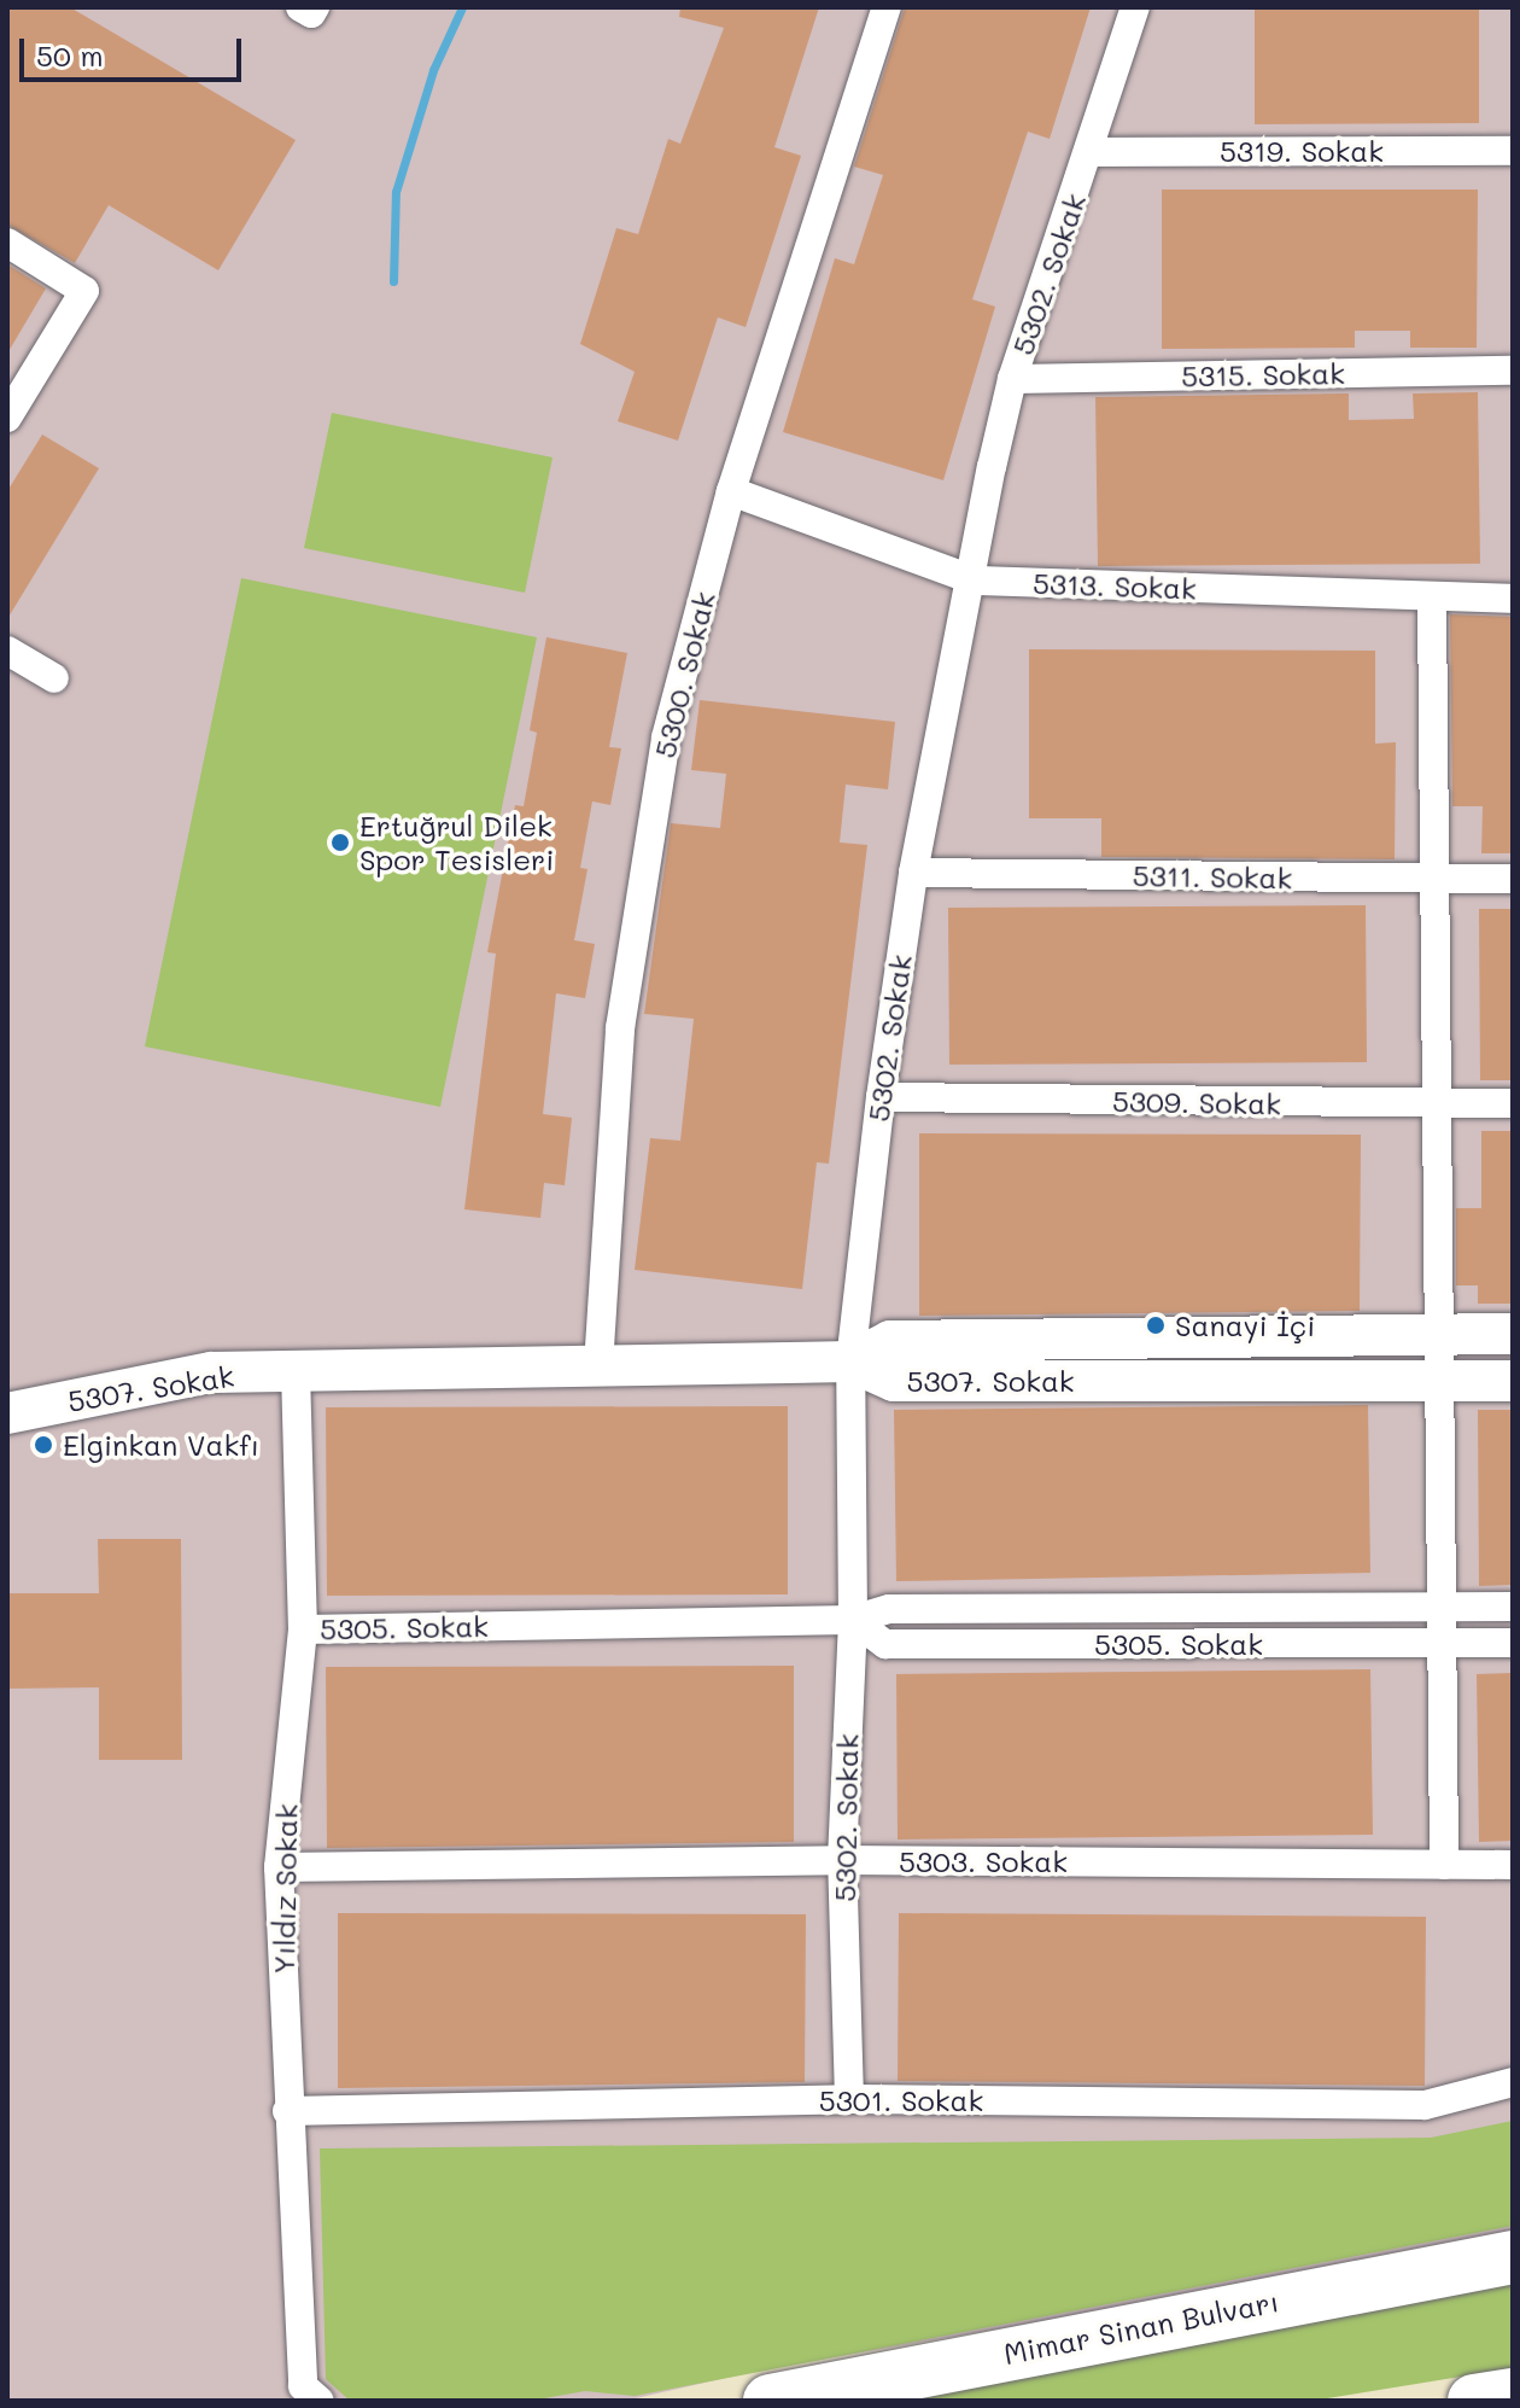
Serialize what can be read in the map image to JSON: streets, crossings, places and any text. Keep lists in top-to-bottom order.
{
  "streets": {
    "highway": ["Mimar Sinan Bulvarı"],
    "street": [
      "5319. Sokak",
      "5302. Sokak",
      "5315. Sokak",
      "5313. Sokak",
      "5300. Sokak",
      "5311. Sokak",
      "5309. Sokak",
      "5307. Sokak",
      "5305. Sokak",
      "5303. Sokak",
      "Yıldız Sokak",
      "5301. Sokak"
    ]
  },
  "crossings": [
    ["5319. Sokak", "5302. Sokak"],
    ["5302. Sokak", "5315. Sokak"],
    ["5302. Sokak", "5313. Sokak"],
    ["5302. Sokak", "5311. Sokak"],
    ["5302. Sokak", "5309. Sokak"],
    ["5302. Sokak", "5307. Sokak"],
    ["5302. Sokak", "5305. Sokak"],
    ["5302. Sokak", "5303. Sokak"],
    ["5302. Sokak", "5301. Sokak"],
    ["5313. Sokak", "5300. Sokak"],
    ["5300. Sokak", "5307. Sokak"],
    ["5307. Sokak", "Yıldız Sokak"],
    ["5305. Sokak", "Yıldız Sokak"],
    ["5303. Sokak", "Yıldız Sokak"],
    ["Yıldız Sokak", "5301. Sokak"]
  ],
  "places": ["Ertuğrul Dilek Spor Tesisleri", "Sanayi İçi", "Elginkan Vakfı"],
  "scale_bar": "50 m"
}
